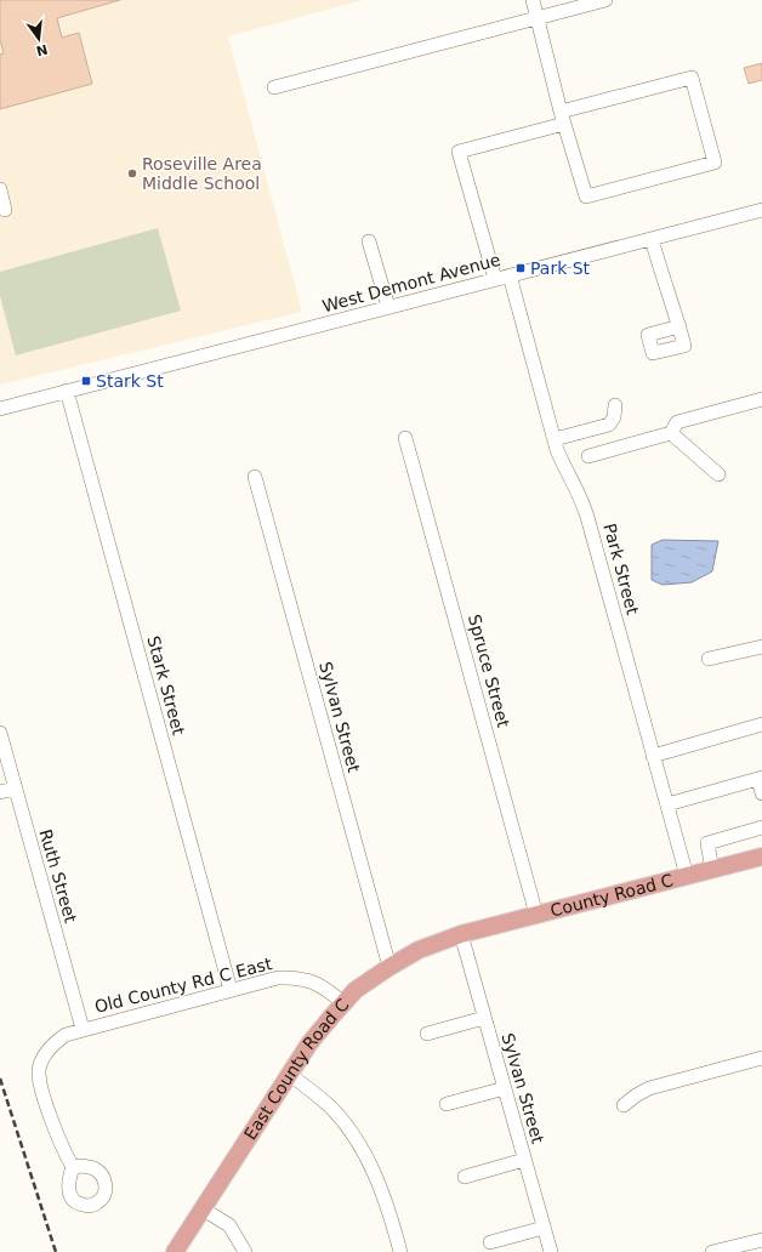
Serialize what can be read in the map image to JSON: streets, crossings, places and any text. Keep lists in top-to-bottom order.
{
  "streets": {
    "main road": ["County Road C", "East County Road C"],
    "street": [
      "West Demont Avenue",
      "Park Street",
      "Spruce Street",
      "Stark Street",
      "Sylvan Street",
      "Ruth Street",
      "Old County Rd C East"
    ]
  },
  "crossings": [
    ["West Demont Avenue", "Park Street"],
    ["West Demont Avenue", "Stark Street"],
    ["Park Street", "County Road C"],
    ["Spruce Street", "County Road C"],
    ["Stark Street", "Old County Rd C East"],
    ["Sylvan Street", "County Road C"],
    ["Sylvan Street", "East County Road C"],
    ["Ruth Street", "Old County Rd C East"],
    ["County Road C", "East County Road C"],
    ["Old County Rd C East", "East County Road C"]
  ],
  "places": {
    "other": ["Roseville Area Middle School"],
    "transit": ["Park St", "Stark St"]
  },
  "north": "bottom"
}
